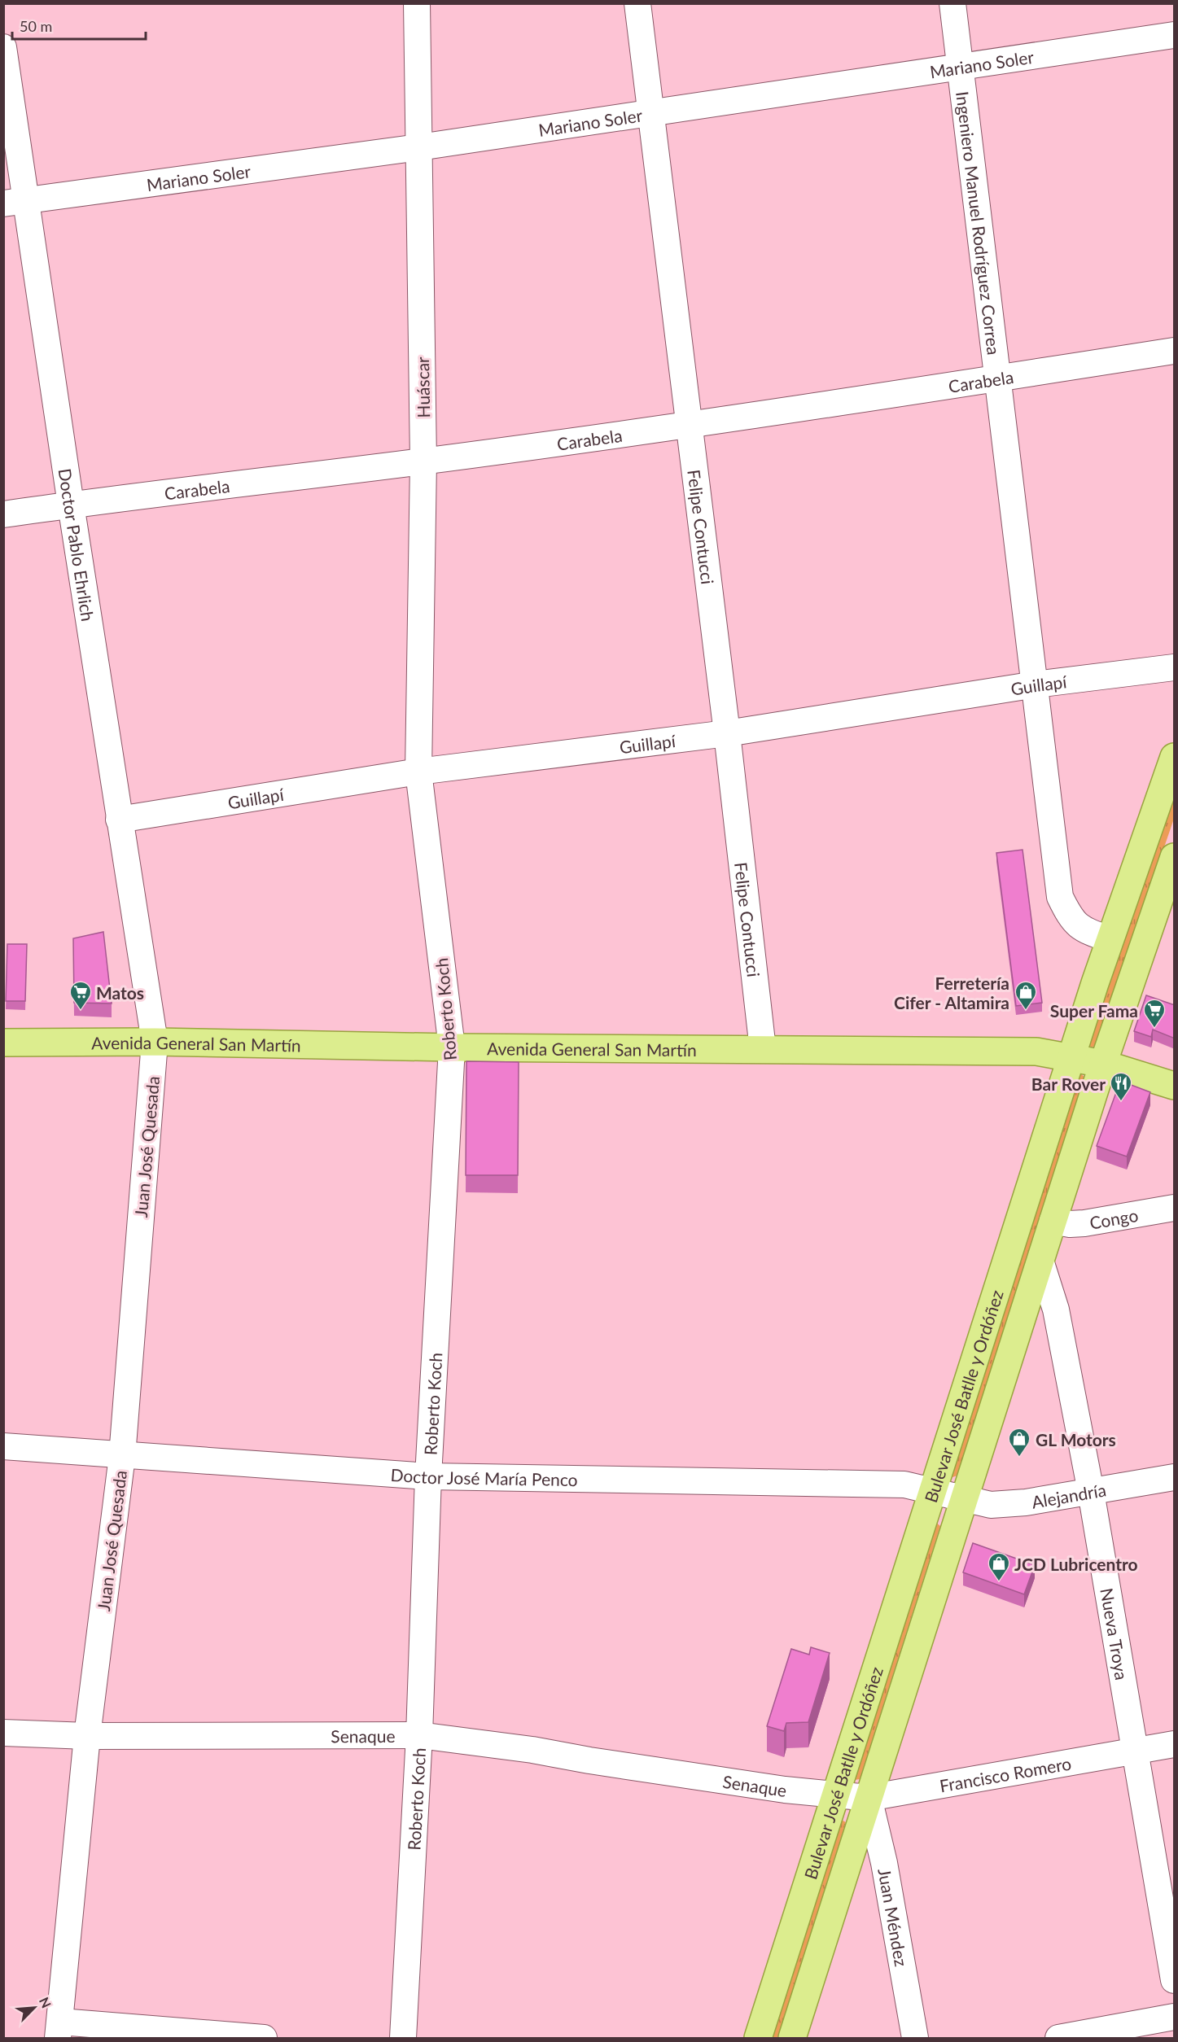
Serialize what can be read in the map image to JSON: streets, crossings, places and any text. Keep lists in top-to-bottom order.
{
  "streets": {
    "main road": ["Avenida General San Martín", "Bulevar José Batlle y Ordóñez"],
    "street": [
      "Mariano Soler",
      "Ingeniero Manuel Rodríguez Correa",
      "Carabela",
      "Huáscar",
      "Felipe Contucci",
      "Doctor Pablo Ehrlich",
      "Guillapí",
      "Roberto Koch",
      "Juan José Quesada",
      "Congo",
      "Doctor José María Penco",
      "Alejandría",
      "Nueva Troya",
      "Senaque",
      "Francisco Romero",
      "Juan Méndez"
    ]
  },
  "crossings": [
    ["Mariano Soler", "Ingeniero Manuel Rodríguez Correa"],
    ["Mariano Soler", "Huáscar"],
    ["Mariano Soler", "Felipe Contucci"],
    ["Mariano Soler", "Doctor Pablo Ehrlich"],
    ["Ingeniero Manuel Rodríguez Correa", "Carabela"],
    ["Ingeniero Manuel Rodríguez Correa", "Guillapí"],
    ["Ingeniero Manuel Rodríguez Correa", "Bulevar José Batlle y Ordóñez"],
    ["Carabela", "Huáscar"],
    ["Carabela", "Felipe Contucci"],
    ["Carabela", "Doctor Pablo Ehrlich"],
    ["Huáscar", "Guillapí"],
    ["Huáscar", "Roberto Koch"],
    ["Felipe Contucci", "Guillapí"],
    ["Felipe Contucci", "Avenida General San Martín"],
    ["Doctor Pablo Ehrlich", "Guillapí"],
    ["Doctor Pablo Ehrlich", "Avenida General San Martín"],
    ["Doctor Pablo Ehrlich", "Juan José Quesada"],
    ["Guillapí", "Roberto Koch"],
    ["Roberto Koch", "Avenida General San Martín"],
    ["Roberto Koch", "Doctor José María Penco"],
    ["Roberto Koch", "Senaque"],
    ["Avenida General San Martín", "Juan José Quesada"],
    ["Avenida General San Martín", "Bulevar José Batlle y Ordóñez"],
    ["Juan José Quesada", "Doctor José María Penco"],
    ["Juan José Quesada", "Senaque"],
    ["Congo", "Bulevar José Batlle y Ordóñez"],
    ["Bulevar José Batlle y Ordóñez", "Doctor José María Penco"],
    ["Bulevar José Batlle y Ordóñez", "Alejandría"],
    ["Bulevar José Batlle y Ordóñez", "Nueva Troya"],
    ["Bulevar José Batlle y Ordóñez", "Senaque"],
    ["Bulevar José Batlle y Ordóñez", "Francisco Romero"],
    ["Bulevar José Batlle y Ordóñez", "Juan Méndez"],
    ["Doctor José María Penco", "Alejandría"],
    ["Alejandría", "Nueva Troya"],
    ["Nueva Troya", "Francisco Romero"],
    ["Senaque", "Francisco Romero"],
    ["Francisco Romero", "Juan Méndez"]
  ],
  "places": {
    "supermarket": ["Matos", "Super Fama"],
    "shop": ["Ferretería Cifer - Altamira", "GL Motors", "JCD Lubricentro"],
    "restaurant": ["Bar Rover"]
  },
  "scale_bar": "50 m",
  "north": "top right"
}
